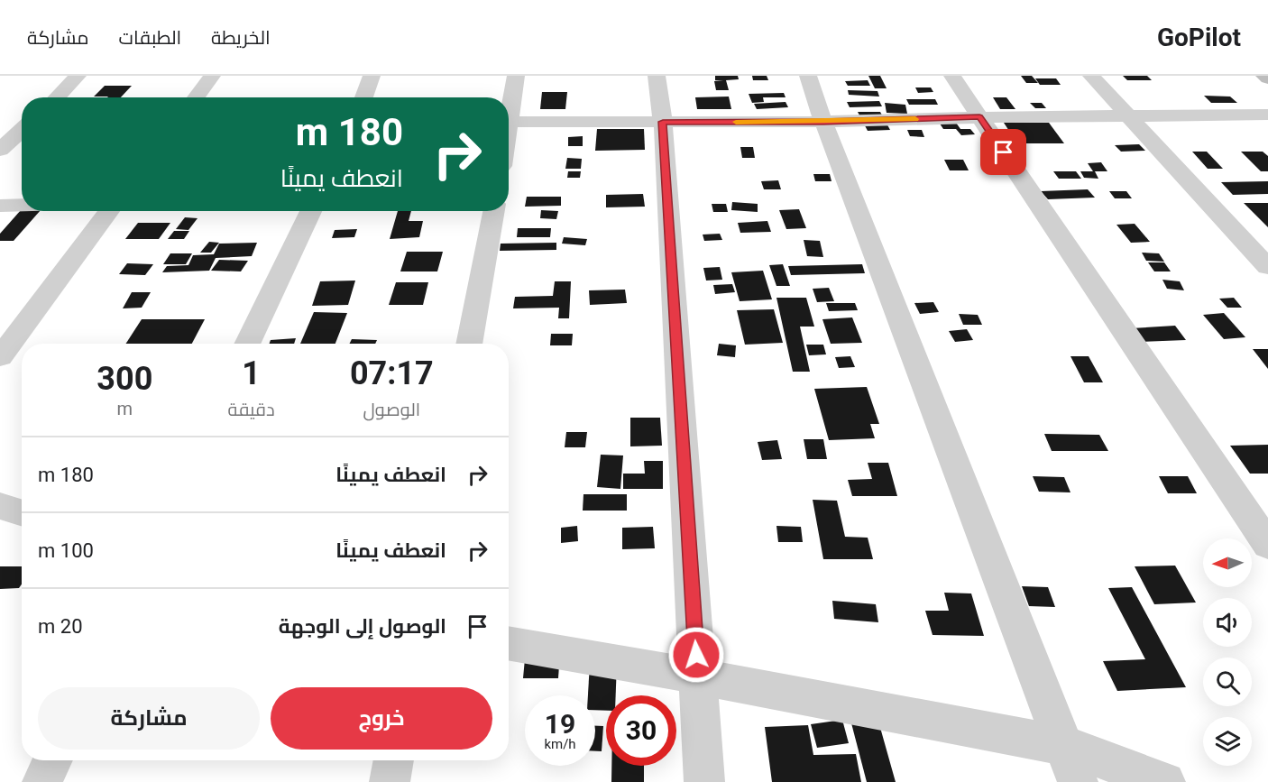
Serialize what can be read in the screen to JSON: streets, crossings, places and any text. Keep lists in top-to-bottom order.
{
  "north": "left",
  "page": {
    "header": "GoPilot",
    "nav": ["الخريطة", "الطبقات", "مشاركة"],
    "turn": ["180 m", "انعطف يمينًا"],
    "eta": [
      "07:17",
      "الوصول",
      "1",
      "دقيقة",
      "300",
      "m"
    ],
    "list": [
      {
        "name": "انعطف يمينًا",
        "value": "180 m"
      },
      {
        "name": "انعطف يمينًا",
        "value": "100 m"
      },
      {
        "name": "الوصول إلى الوجهة",
        "value": "20 m"
      }
    ],
    "buttons": ["خروج", "مشاركة"],
    "speed": "19 km/h",
    "limit": "30"
  }
}
